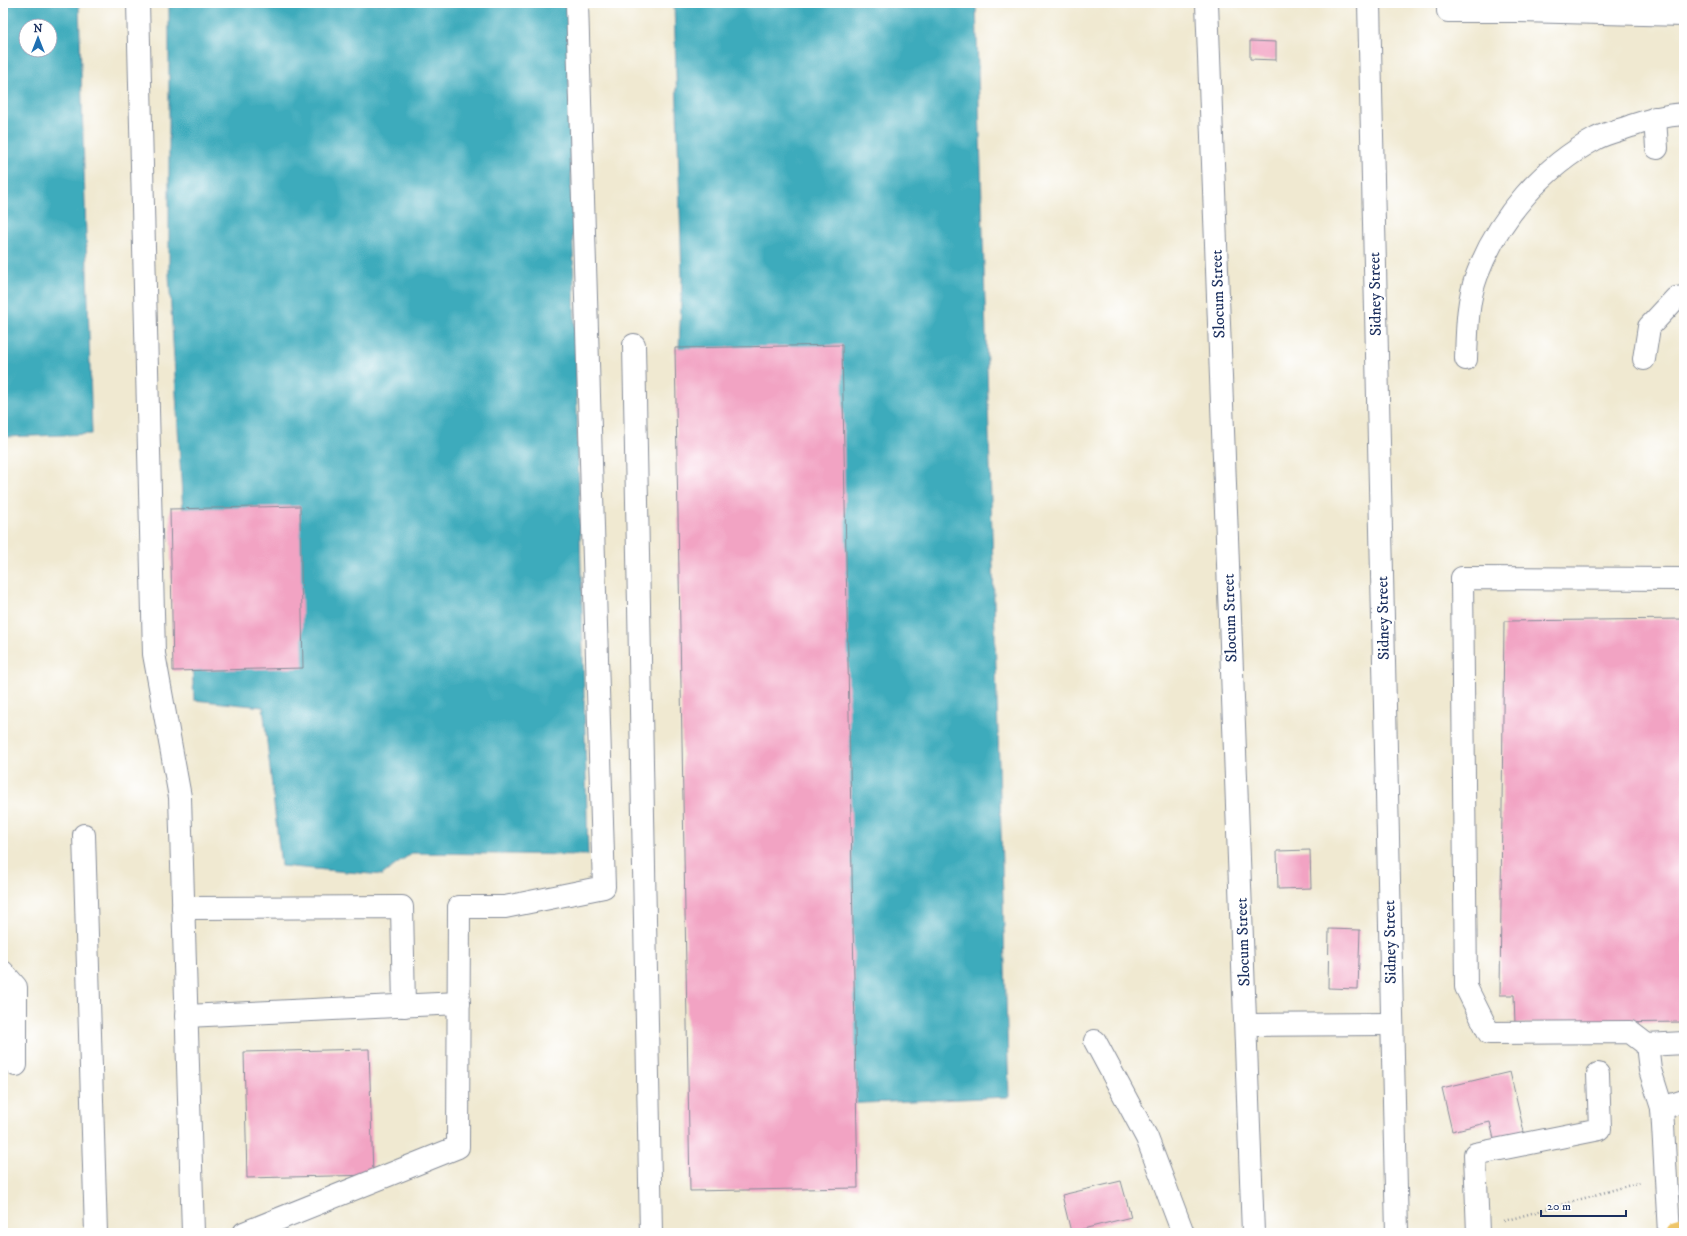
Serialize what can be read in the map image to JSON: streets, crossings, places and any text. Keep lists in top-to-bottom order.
{
  "streets": {
    "street": ["Slocum Street", "Sidney Street"]
  },
  "scale_bar": "20 m",
  "north": "top"
}
